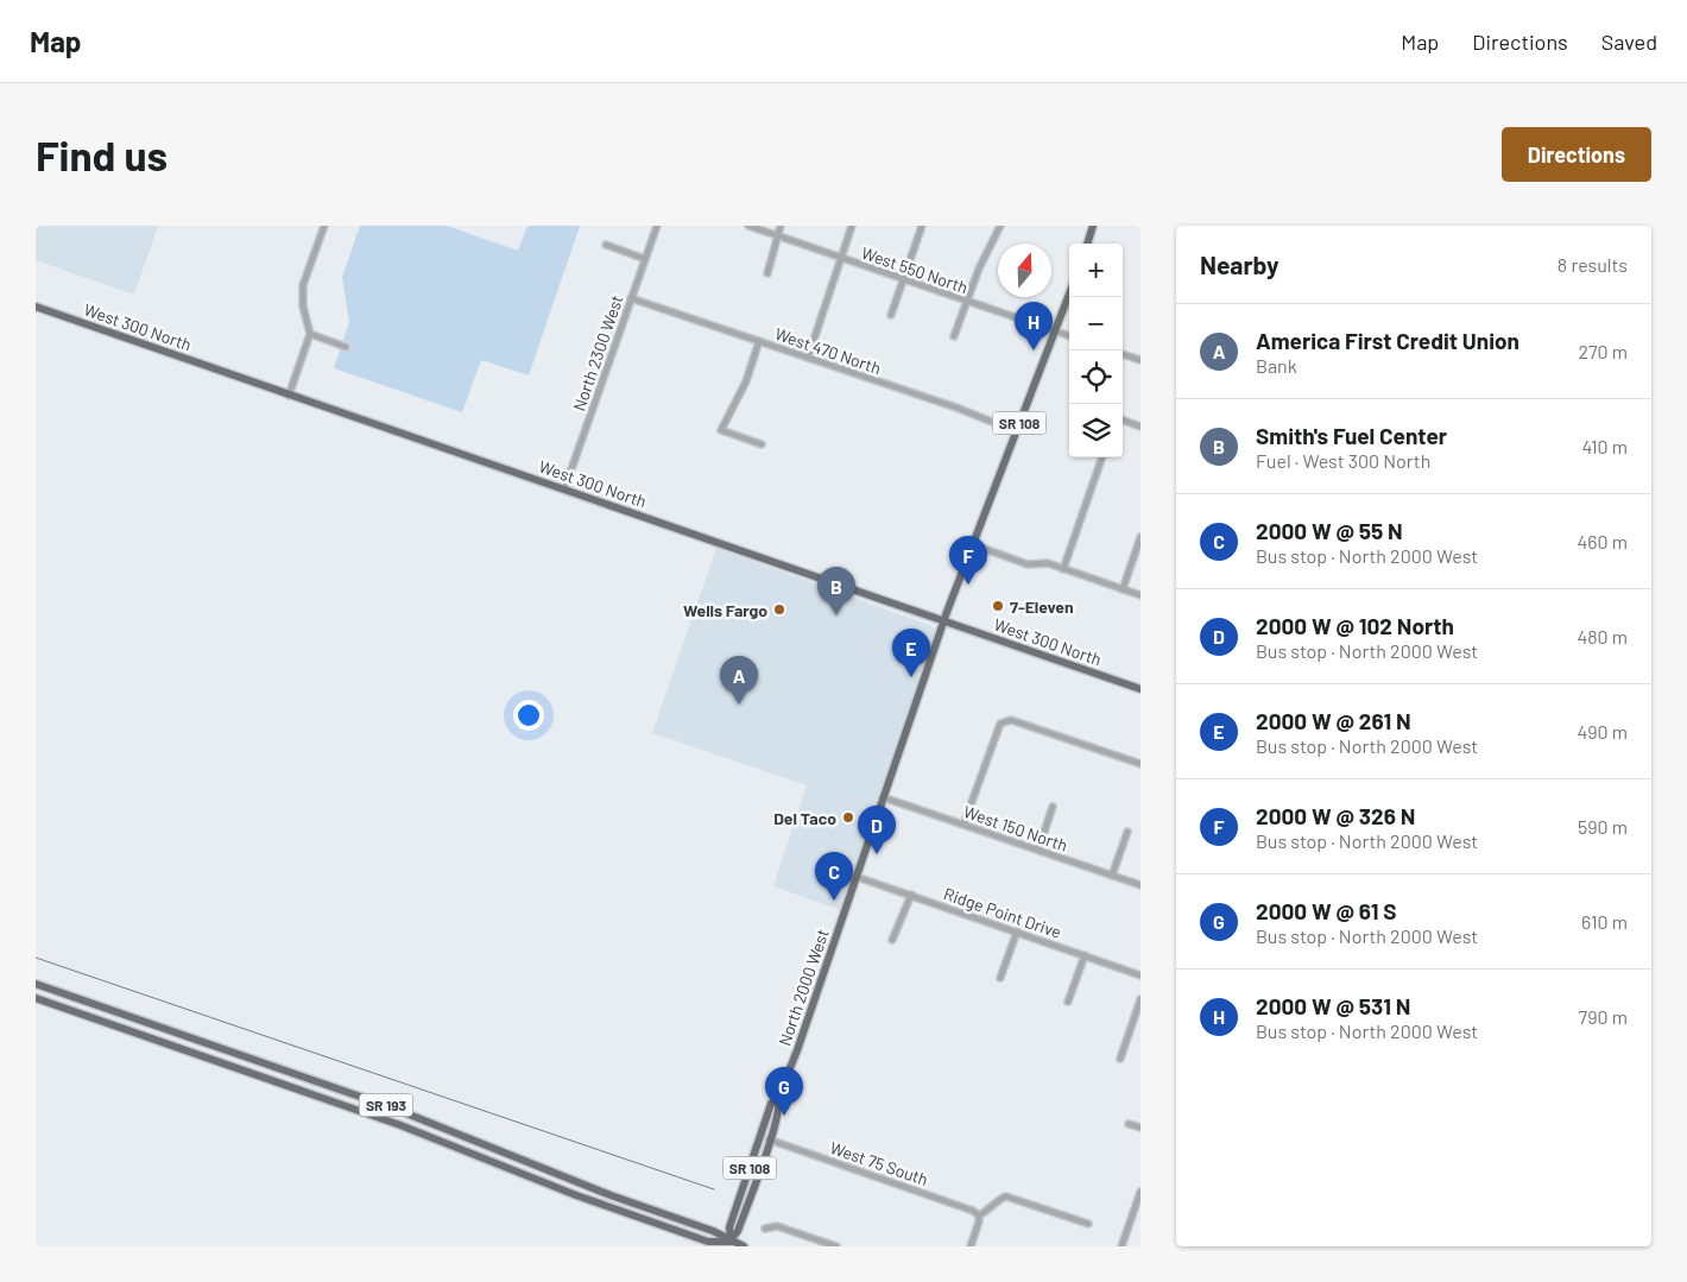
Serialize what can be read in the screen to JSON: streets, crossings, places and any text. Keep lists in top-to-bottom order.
{
  "streets": {
    "main road": [
      "West 300 North",
      "SR 108",
      "North 2000 West",
      "SR 193"
    ],
    "street": [
      "West 550 North",
      "West 470 North",
      "North 2300 West",
      "West 150 North",
      "Ridge Point Drive",
      "West 75 South"
    ]
  },
  "crossings": [
    ["West 550 North", "North 2000 West"],
    ["West 300 North", "North 2300 West"],
    ["West 300 North", "North 2000 West"],
    ["West 470 North", "North 2300 West"],
    ["West 470 North", "North 2000 West"],
    ["West 150 North", "North 2000 West"],
    ["Ridge Point Drive", "North 2000 West"],
    ["North 2000 West", "SR 193"],
    ["North 2000 West", "West 75 South"]
  ],
  "places": ["7-Eleven", "Wells Fargo", "Del Taco"],
  "north": "top",
  "page": {
    "header": "Map",
    "nav": ["Map", "Directions", "Saved"],
    "buttons": "Directions",
    "title": "Find us",
    "heading": ["Nearby", "8 results"],
    "map_buttons": ["+", "−"],
    "pins": [
      "H",
      "F",
      "B",
      "E",
      "A",
      "D",
      "C",
      "G"
    ],
    "list": [
      {
        "mark": "A",
        "name": "America First Credit Union",
        "note": "Bank",
        "value": "270 m"
      },
      {
        "mark": "B",
        "name": "Smith's Fuel Center",
        "note": "Fuel · West 300 North",
        "value": "410 m"
      },
      {
        "mark": "C",
        "name": "2000 W @ 55 N",
        "note": "Bus stop · North 2000 West",
        "value": "460 m"
      },
      {
        "mark": "D",
        "name": "2000 W @ 102 North",
        "note": "Bus stop · North 2000 West",
        "value": "480 m"
      },
      {
        "mark": "E",
        "name": "2000 W @ 261 N",
        "note": "Bus stop · North 2000 West",
        "value": "490 m"
      },
      {
        "mark": "F",
        "name": "2000 W @ 326 N",
        "note": "Bus stop · North 2000 West",
        "value": "590 m"
      },
      {
        "mark": "G",
        "name": "2000 W @ 61 S",
        "note": "Bus stop · North 2000 West",
        "value": "610 m"
      },
      {
        "mark": "H",
        "name": "2000 W @ 531 N",
        "note": "Bus stop · North 2000 West",
        "value": "790 m"
      }
    ]
  }
}
